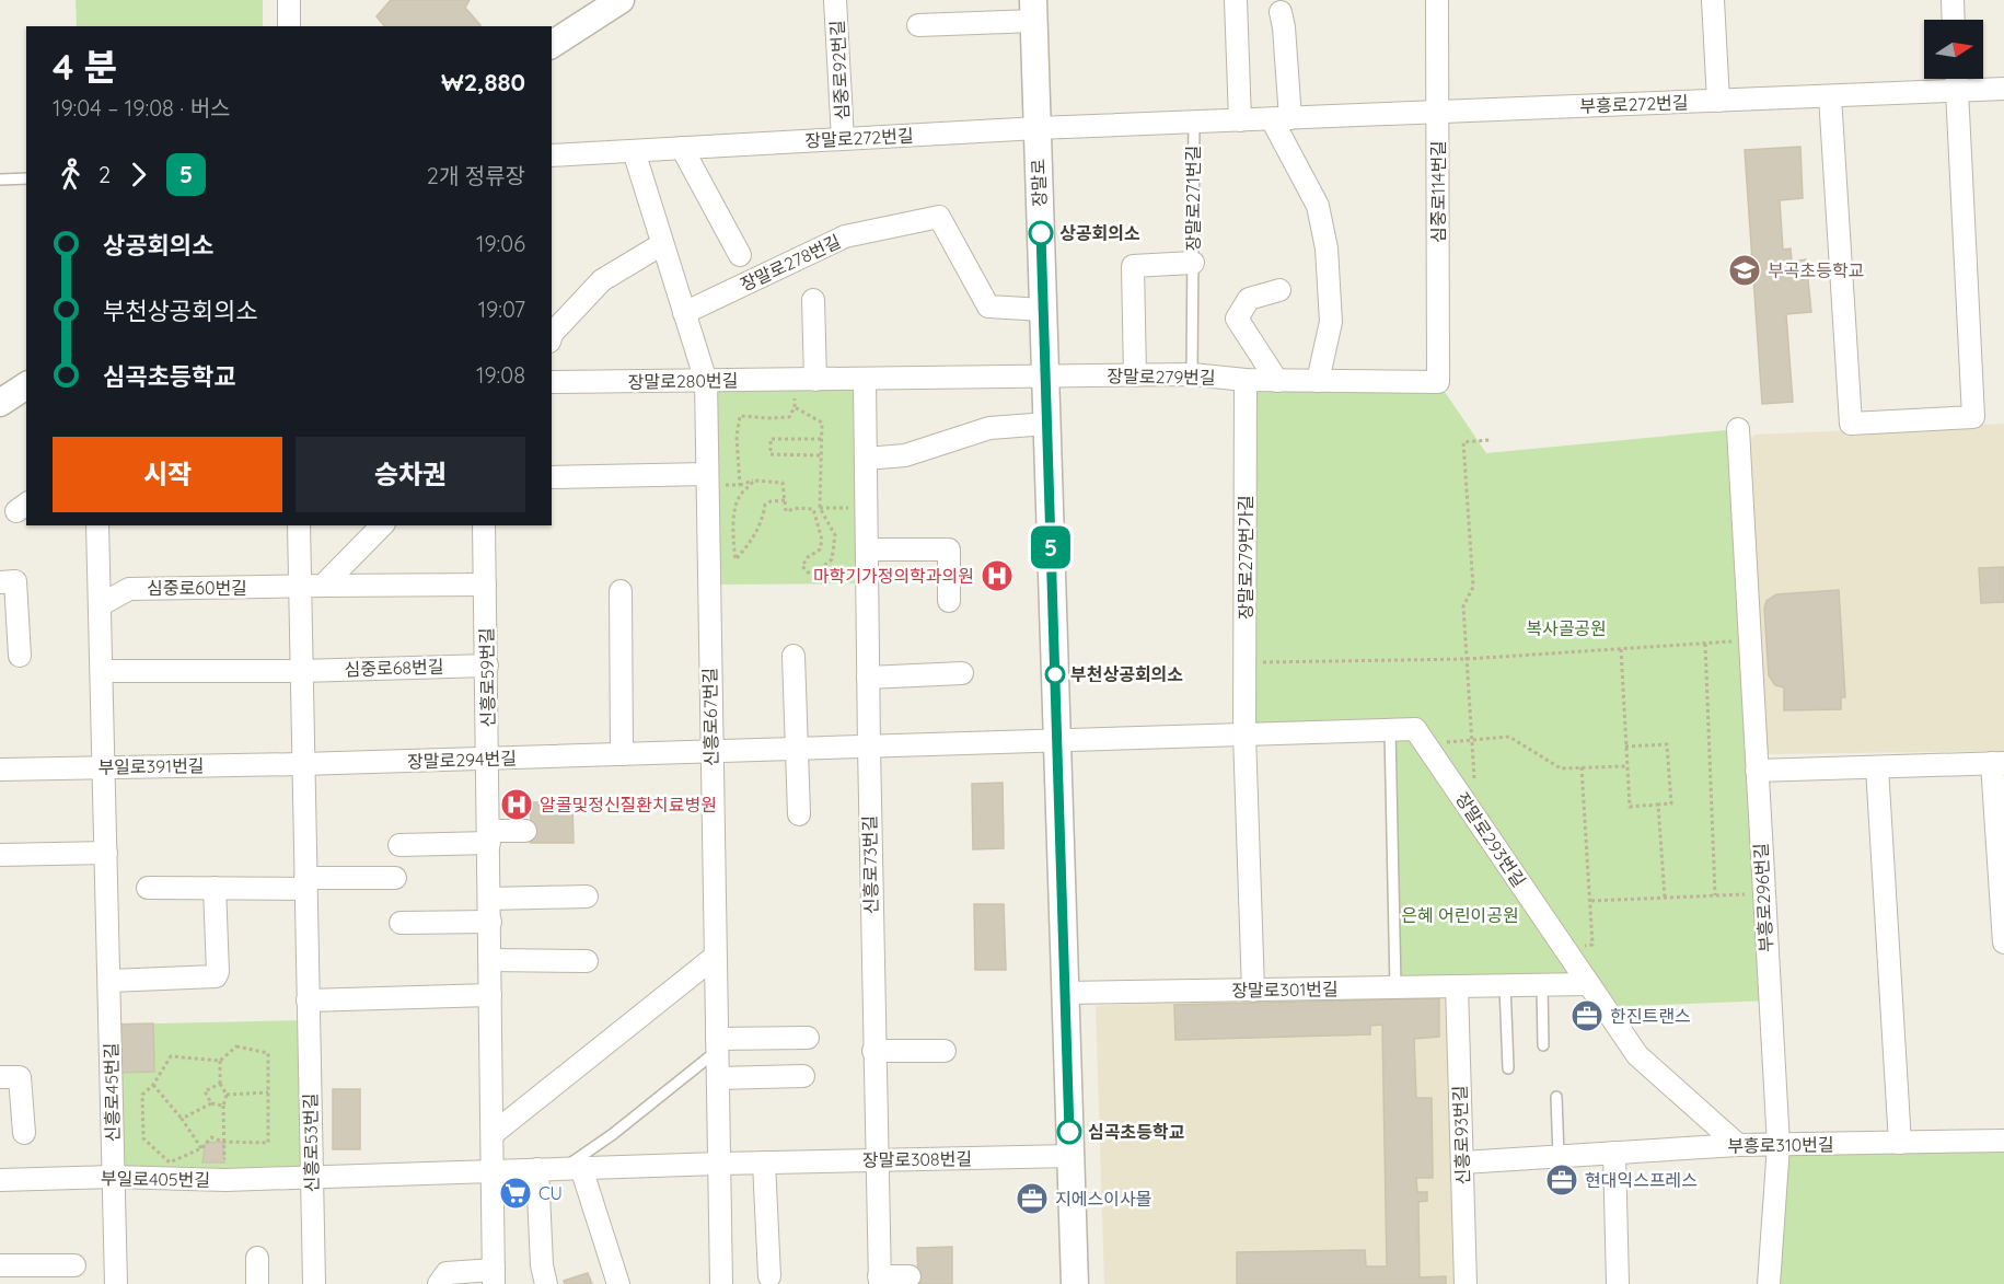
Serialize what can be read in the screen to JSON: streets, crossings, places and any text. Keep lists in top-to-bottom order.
{
  "streets": {
    "street": [
      "심중로92번길",
      "부흥로272번길",
      "장말로272번길",
      "장말로",
      "심중로114번길",
      "장말로271번길",
      "장말로278번길",
      "장말로279번길",
      "장말로280번길",
      "장말로279번가길",
      "심중로60번길",
      "심중로68번길",
      "신흥로59번길",
      "신흥로67번길",
      "장말로294번길",
      "부일로391번길",
      "장말로293번길",
      "신흥로73번길",
      "부흥로296번길",
      "장말로301번길",
      "신흥로45번길",
      "신흥로93번길",
      "신흥로53번길",
      "부흥로310번길",
      "장말로308번길",
      "부일로405번길"
    ]
  },
  "crossings": [
    ["심중로92번길", "장말로272번길"],
    ["부흥로272번길", "심중로114번길"],
    ["부흥로272번길", "장말로271번길"],
    ["장말로272번길", "장말로"],
    ["장말로272번길", "장말로271번길"],
    ["장말로272번길", "신흥로67번길"],
    ["장말로", "장말로271번길"],
    ["장말로", "장말로278번길"],
    ["장말로", "장말로279번길"],
    ["장말로", "장말로280번길"],
    ["장말로", "장말로294번길"],
    ["장말로", "장말로293번길"],
    ["장말로", "장말로301번길"],
    ["장말로", "장말로308번길"],
    ["심중로114번길", "장말로271번길"],
    ["심중로114번길", "장말로279번길"],
    ["장말로271번길", "장말로279번길"],
    ["장말로278번길", "신흥로67번길"],
    ["장말로279번길", "장말로280번길"],
    ["장말로279번길", "장말로279번가길"],
    ["장말로280번길", "신흥로67번길"],
    ["장말로280번길", "신흥로73번길"],
    ["장말로279번가길", "장말로293번길"],
    ["심중로68번길", "신흥로59번길"],
    ["신흥로59번길", "장말로294번길"],
    ["신흥로59번길", "장말로308번길"],
    ["신흥로67번길", "장말로294번길"],
    ["신흥로67번길", "장말로308번길"],
    ["장말로294번길", "부일로391번길"],
    ["장말로294번길", "장말로293번길"],
    ["장말로294번길", "신흥로73번길"],
    ["장말로294번길", "신흥로53번길"],
    ["부일로391번길", "신흥로45번길"],
    ["부일로391번길", "신흥로53번길"],
    ["장말로293번길", "장말로301번길"],
    ["장말로293번길", "부흥로310번길"],
    ["신흥로73번길", "장말로308번길"],
    ["부흥로296번길", "부흥로310번길"],
    ["장말로301번길", "신흥로93번길"],
    ["신흥로45번길", "부일로405번길"],
    ["신흥로93번길", "부흥로310번길"],
    ["신흥로53번길", "장말로308번길"],
    ["신흥로53번길", "부일로405번길"],
    ["장말로308번길", "부일로405번길"]
  ],
  "parks": ["복사골공원", "은혜 어린이공원"],
  "places": {
    "other": ["상공회의소", "부천상공회의소", "심곡초등학교"],
    "school or university": ["부곡초등학교"],
    "hospital": ["마학기가정의학과의원", "알콜및정신질환치료병원"],
    "office": ["한진트랜스", "현대익스프레스", "지에스이사몰"],
    "supermarket": ["CU"]
  },
  "lines": ["bus line 5"],
  "north": "right",
  "page": {
    "on_map": "5",
    "heading": ["4 분", "19:04 – 19:08 · 버스", "₩2,880"],
    "legs": ["2", "5", "2개 정류장"],
    "list": [
      {
        "name": "상공회의소",
        "value": "19:06"
      },
      {
        "name": "부천상공회의소",
        "value": "19:07"
      },
      {
        "name": "심곡초등학교",
        "value": "19:08"
      }
    ],
    "buttons": ["시작", "승차권"]
  }
}
